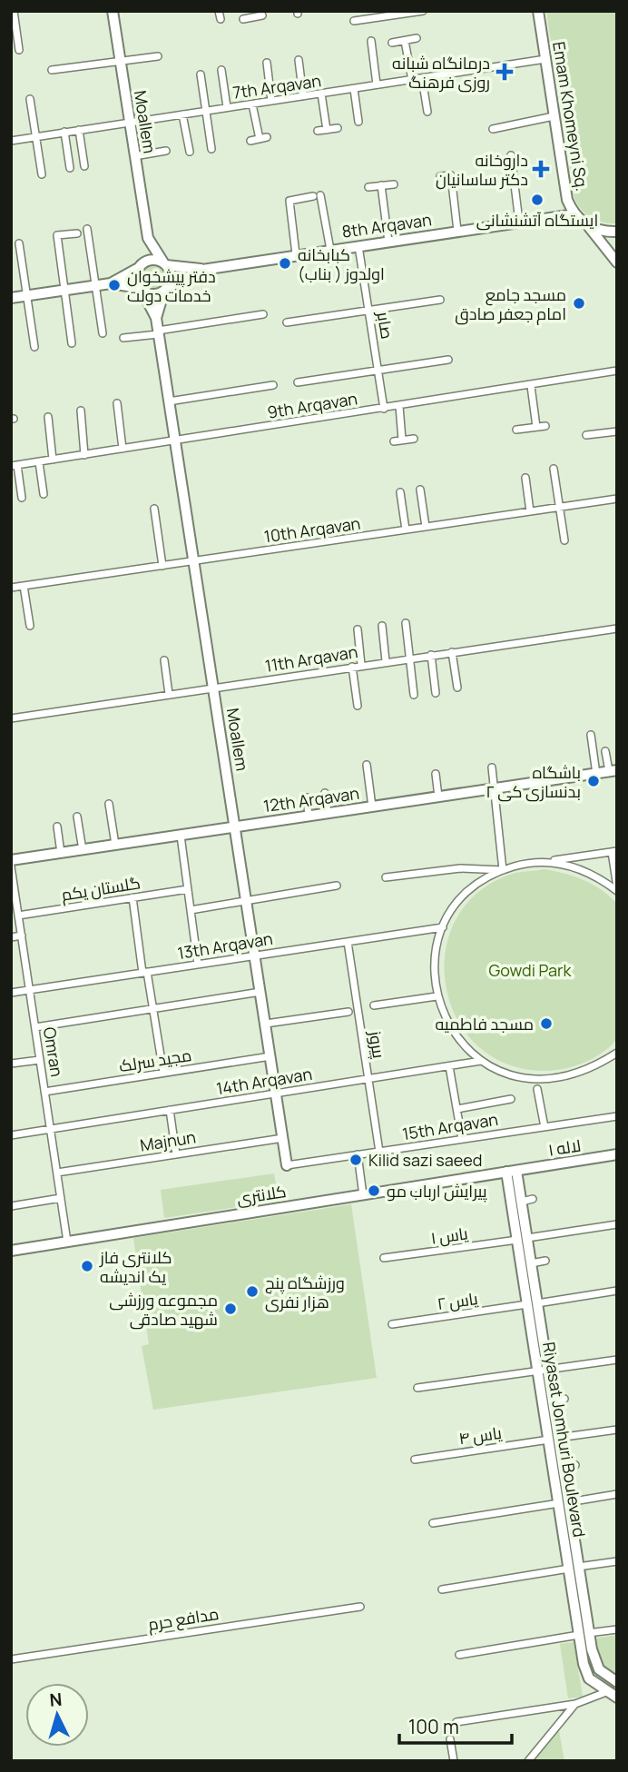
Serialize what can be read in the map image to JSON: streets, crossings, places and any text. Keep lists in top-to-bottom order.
{
  "streets": {
    "street": [
      "7th Arqavan",
      "Emam Khomeyni Sq.",
      "Moallem",
      "8th Arqavan",
      "صابر",
      "9th Arqavan",
      "10th Arqavan",
      "11th Arqavan",
      "12th Arqavan",
      "گلستان یکم",
      "13th Arqavan",
      "پیروز",
      "Omran",
      "مجید سرلک",
      "14th Arqavan",
      "15th Arqavan",
      "Majnun",
      "لاله ۱",
      "کلانتری",
      "یاس ۱",
      "یاس ۲",
      "یاس ۴",
      "Riyasat Jomhuri Boulevard",
      "مدافع حرم"
    ]
  },
  "crossings": [
    ["7th Arqavan", "Emam Khomeyni Sq."],
    ["7th Arqavan", "Moallem"],
    ["Emam Khomeyni Sq.", "8th Arqavan"],
    ["Moallem", "9th Arqavan"],
    ["Moallem", "10th Arqavan"],
    ["Moallem", "11th Arqavan"],
    ["Moallem", "12th Arqavan"],
    ["Moallem", "13th Arqavan"],
    ["Moallem", "مجید سرلک"],
    ["Moallem", "14th Arqavan"],
    ["Moallem", "15th Arqavan"],
    ["Moallem", "Majnun"],
    ["8th Arqavan", "صابر"],
    ["صابر", "9th Arqavan"],
    ["گلستان یکم", "Omran"],
    ["13th Arqavan", "پیروز"],
    ["13th Arqavan", "Omran"],
    ["پیروز", "14th Arqavan"],
    ["پیروز", "15th Arqavan"],
    ["Omran", "مجید سرلک"],
    ["Omran", "14th Arqavan"],
    ["Omran", "Majnun"],
    ["Omran", "کلانتری"],
    ["لاله ۱", "کلانتری"],
    ["لاله ۱", "Riyasat Jomhuri Boulevard"],
    ["کلانتری", "Riyasat Jomhuri Boulevard"],
    ["یاس ۱", "Riyasat Jomhuri Boulevard"],
    ["یاس ۲", "Riyasat Jomhuri Boulevard"],
    ["یاس ۴", "Riyasat Jomhuri Boulevard"]
  ],
  "parks": ["Gowdi Park"],
  "places": {
    "health": ["درمانگاه شبانه روزی فرهنگ", "داروخانه دکتر ساسانیان"],
    "other": [
      "ایستگاه آتشنشانی",
      "کبابخانه اولدوز ( بناب)",
      "دفتر پیشخوان خدمات دولت",
      "مسجد جامع امام جعفر صادق",
      "باشگاه بدنسازی کی ۲",
      "مسجد فاطمیه",
      "Kilid sazi saeed",
      "پیرایش ارباب مو",
      "کلانتری فاز یک اندیشه",
      "ورزشگاه پنج هزار نفری",
      "مجموعه ورزشی شهید صادقی"
    ]
  },
  "scale_bar": "100 m",
  "north": "top"
}
